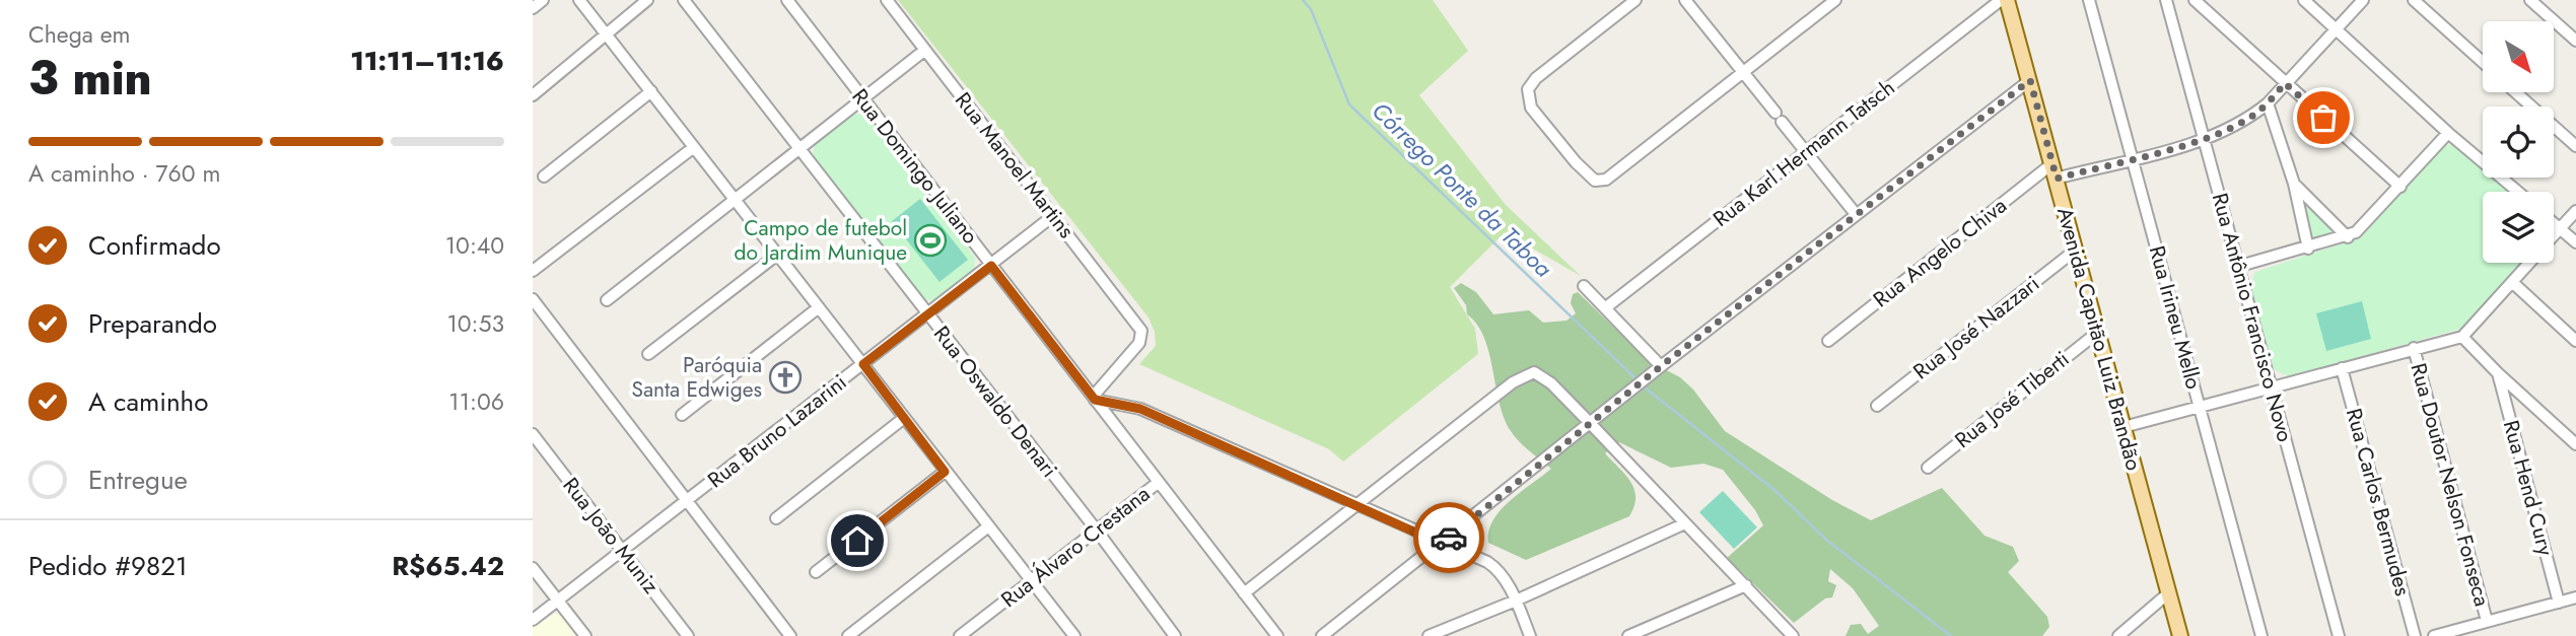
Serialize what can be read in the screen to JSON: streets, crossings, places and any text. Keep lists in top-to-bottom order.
{
  "streets": {
    "main road": ["Avenida Capitão Luiz Brandão"],
    "street": [
      "Rua Karl Hermann Tatsch",
      "Rua Manoel Martins",
      "Rua Domingo Juliano",
      "Rua Angelo Chiva",
      "Rua Irineu Mello",
      "Rua Antônio Francisco Novo",
      "Rua José Nazzari",
      "Rua José Tiberti",
      "Rua Oswaldo Denari",
      "Rua Bruno Lazarini",
      "Rua Doutor Nelson Fonseca",
      "Rua Hend Cury",
      "Rua Carlos Bermudes",
      "Rua João Muniz",
      "Rua Álvaro Crestana"
    ]
  },
  "crossings": [
    ["Rua Manoel Martins", "Rua Domingo Juliano"],
    ["Rua Manoel Martins", "Rua Bruno Lazarini"],
    ["Rua Domingo Juliano", "Rua Bruno Lazarini"],
    ["Rua Domingo Juliano", "Rua Álvaro Crestana"],
    ["Rua Angelo Chiva", "Avenida Capitão Luiz Brandão"],
    ["Rua José Nazzari", "Avenida Capitão Luiz Brandão"],
    ["Avenida Capitão Luiz Brandão", "Rua José Tiberti"],
    ["Rua Oswaldo Denari", "Rua Bruno Lazarini"],
    ["Rua Oswaldo Denari", "Rua Álvaro Crestana"],
    ["Rua Bruno Lazarini", "Rua João Muniz"]
  ],
  "water": ["Córrego Ponte da Taboa"],
  "places": {
    "sports": ["Campo de futebol do Jardim Munique"],
    "church": ["Paróquia Santa Edwiges"]
  },
  "north": "bottom right",
  "page": {
    "heading": ["3 min", "Chega em", "11:11–11:16"],
    "panel": ["Pedido #9821", "R$65.42"],
    "bar": "A caminho · 760 m",
    "list": [
      ["Confirmado", "10:40"],
      ["Preparando", "10:53"],
      ["A caminho", "11:06"],
      "Entregue"
    ]
  }
}
